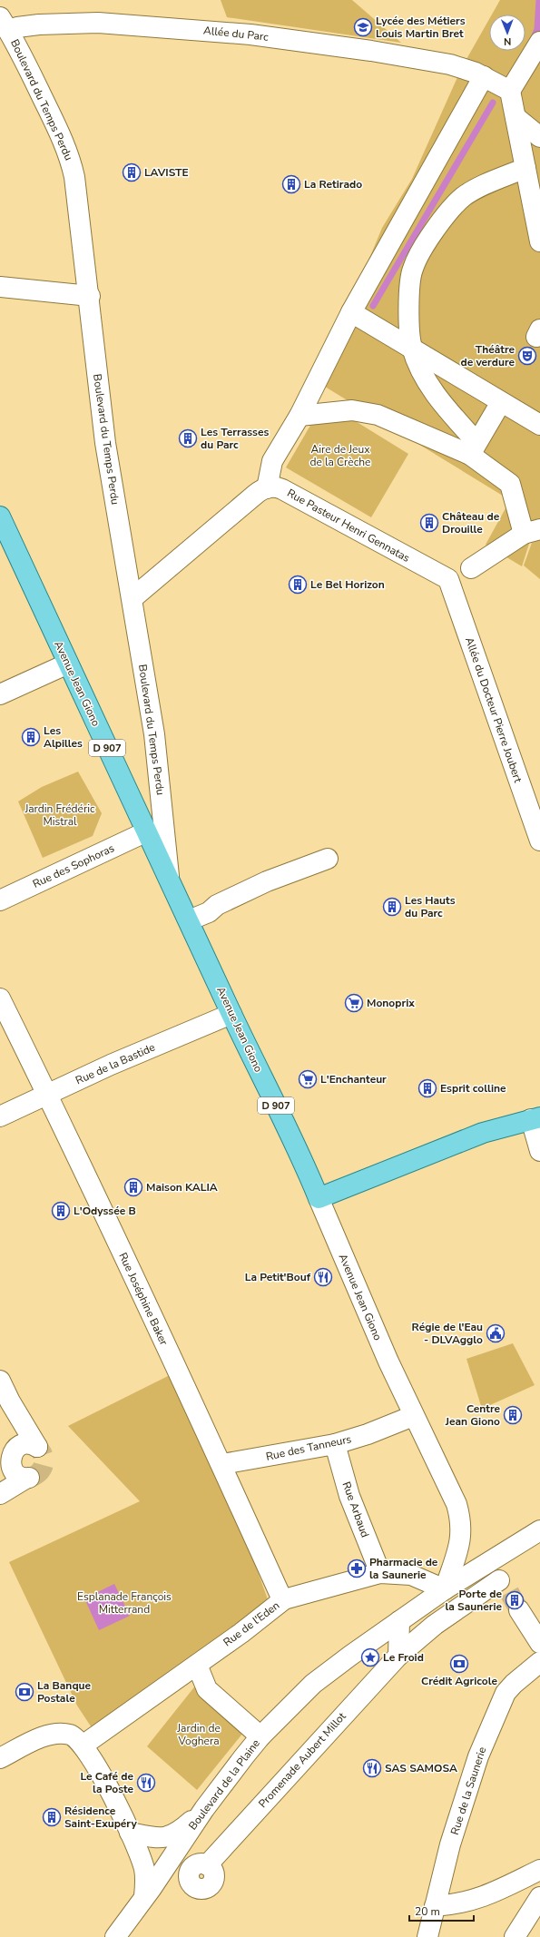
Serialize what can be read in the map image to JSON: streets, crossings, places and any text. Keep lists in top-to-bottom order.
{
  "streets": {
    "main road": ["Avenue Jean Giono", "D 907"],
    "street": [
      "Allée du Parc",
      "Boulevard du Temps Perdu",
      "Rue Pasteur Henri Gennatas",
      "Allée du Docteur Pierre Joubert",
      "Rue des Sophoras",
      "Rue de la Bastide",
      "Rue Joséphine Baker",
      "Rue des Tanneurs",
      "Rue Arbaud",
      "Rue de l'Eden",
      "Promenade Aubert Millot",
      "Boulevard de la Plaine",
      "Rue de la Saunerie"
    ]
  },
  "crossings": [
    ["Allée du Parc", "Boulevard du Temps Perdu"],
    ["Boulevard du Temps Perdu", "Avenue Jean Giono"],
    ["Rue Pasteur Henri Gennatas", "Allée du Docteur Pierre Joubert"],
    ["Avenue Jean Giono", "Rue des Sophoras"],
    ["Avenue Jean Giono", "Rue de la Bastide"],
    ["Avenue Jean Giono", "Rue des Tanneurs"],
    ["Avenue Jean Giono", "Rue de l'Eden"],
    ["Avenue Jean Giono", "Boulevard de la Plaine"],
    ["Rue de la Bastide", "Rue Joséphine Baker"],
    ["Rue Joséphine Baker", "Rue des Tanneurs"],
    ["Rue Joséphine Baker", "Rue de l'Eden"],
    ["Rue des Tanneurs", "Rue Arbaud"],
    ["Rue Arbaud", "Rue de l'Eden"],
    ["Rue de l'Eden", "Boulevard de la Plaine"],
    ["Promenade Aubert Millot", "Boulevard de la Plaine"]
  ],
  "parks": [
    "Aire de Jeux de la Crèche",
    "Jardin Frédéric Mistral",
    "Esplanade François Mitterrand",
    "Jardin de Voghera"
  ],
  "places": {
    "school or university": ["Lycée des Métiers Louis Martin Bret"],
    "building": [
      "LAVISTE",
      "La Retirado",
      "Les Terrasses du Parc",
      "Château de Drouille",
      "Le Bel Horizon",
      "Les Alpilles",
      "Les Hauts du Parc",
      "Esprit colline",
      "Maison KALIA",
      "L'Odyssée B",
      "Centre Jean Giono",
      "Porte de la Saunerie",
      "Résidence Saint-Exupéry"
    ],
    "theatre": ["Théâtre de verdure"],
    "supermarket": ["Monoprix", "L'Enchanteur"],
    "restaurant": ["La Petit'Bouf", "SAS SAMOSA", "Le Café de la Poste"],
    "public building": ["Régie de l'Eau - DLVAgglo"],
    "pharmacy": ["Pharmacie de la Saunerie"],
    "place": ["Le Froid"],
    "bank": ["Crédit Agricole", "La Banque Postale"]
  },
  "scale_bar": "20 m",
  "north": "bottom"
}
